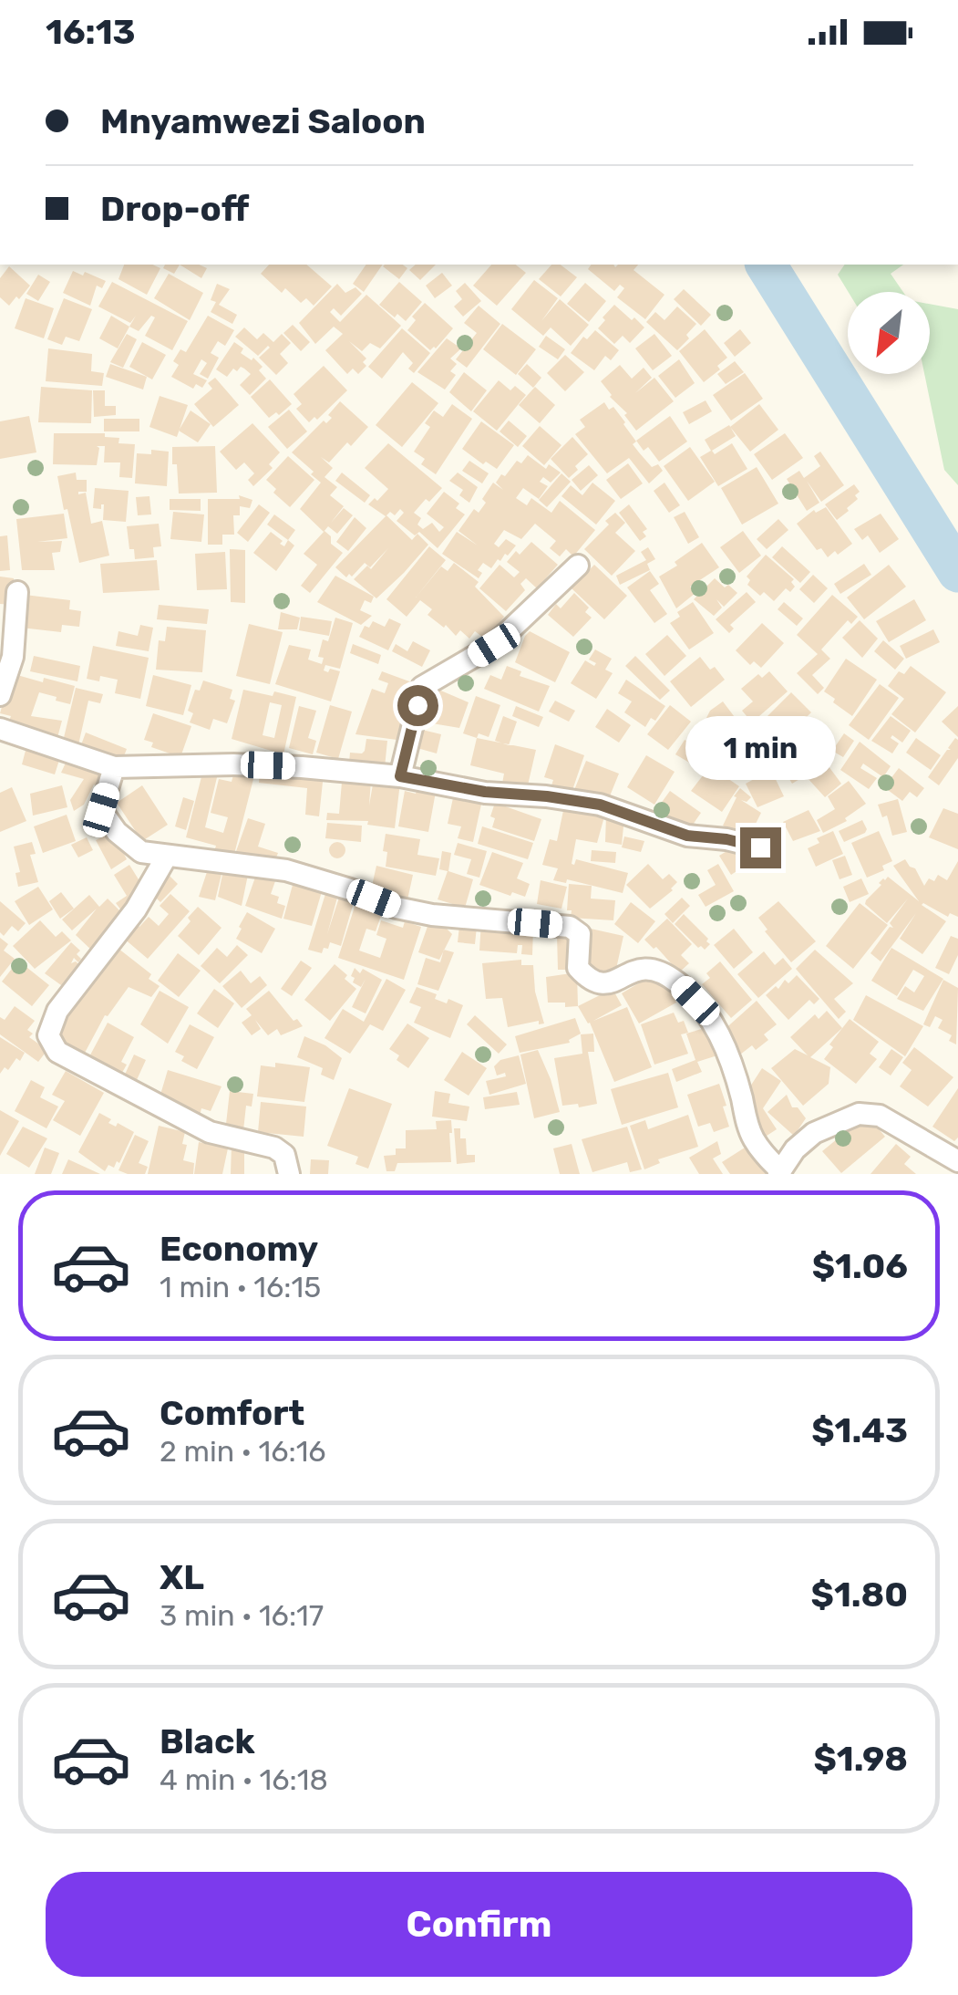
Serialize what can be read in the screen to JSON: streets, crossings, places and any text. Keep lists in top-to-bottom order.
{
  "north": "bottom left",
  "page": {
    "status": "16:13",
    "banner": ["Mnyamwezi Saloon", "Drop-off"],
    "bubble": "1 min",
    "list": [
      {
        "name": "Economy",
        "note": "1 min · 16:15",
        "value": "$1.06"
      },
      {
        "name": "Comfort",
        "note": "2 min · 16:16",
        "value": "$1.43"
      },
      {
        "name": "XL",
        "note": "3 min · 16:17",
        "value": "$1.80"
      },
      {
        "name": "Black",
        "note": "4 min · 16:18",
        "value": "$1.98"
      }
    ],
    "buttons": "Confirm"
  }
}
